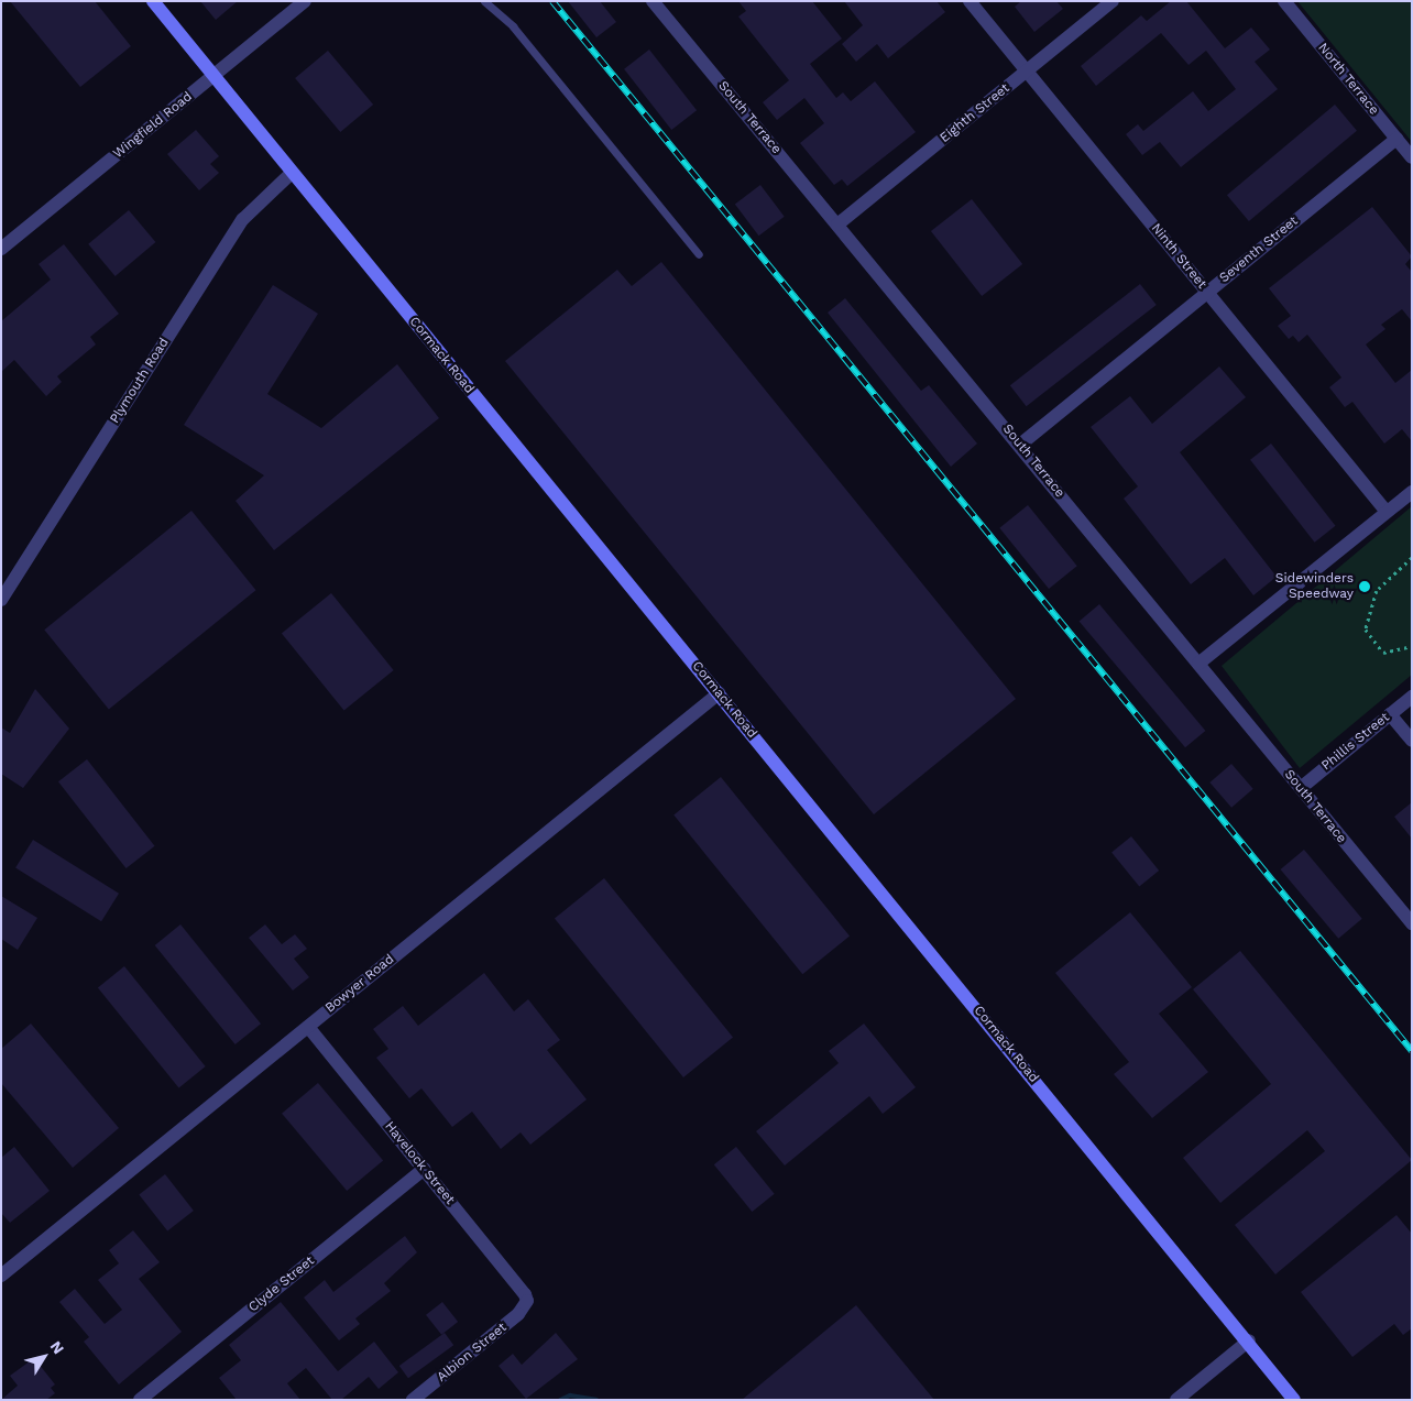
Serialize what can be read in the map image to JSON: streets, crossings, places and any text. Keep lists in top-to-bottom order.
{
  "streets": {
    "street": [
      "North Terrace",
      "Eighth Street",
      "South Terrace",
      "Wingfield Road",
      "Seventh Street",
      "Ninth Street",
      "Cormack Road",
      "Plymouth Road",
      "Phillis Street",
      "Bowyer Road",
      "Havelock Street",
      "Clyde Street",
      "Albion Street"
    ]
  },
  "crossings": [
    ["North Terrace", "Seventh Street"],
    ["Eighth Street", "South Terrace"],
    ["Eighth Street", "Ninth Street"],
    ["South Terrace", "Seventh Street"],
    ["South Terrace", "Phillis Street"],
    ["Wingfield Road", "Cormack Road"],
    ["Seventh Street", "Ninth Street"],
    ["Cormack Road", "Plymouth Road"],
    ["Cormack Road", "Bowyer Road"],
    ["Bowyer Road", "Havelock Street"],
    ["Havelock Street", "Clyde Street"],
    ["Havelock Street", "Albion Street"]
  ],
  "places": ["Sidewinders Speedway"],
  "north": "top right"
}
